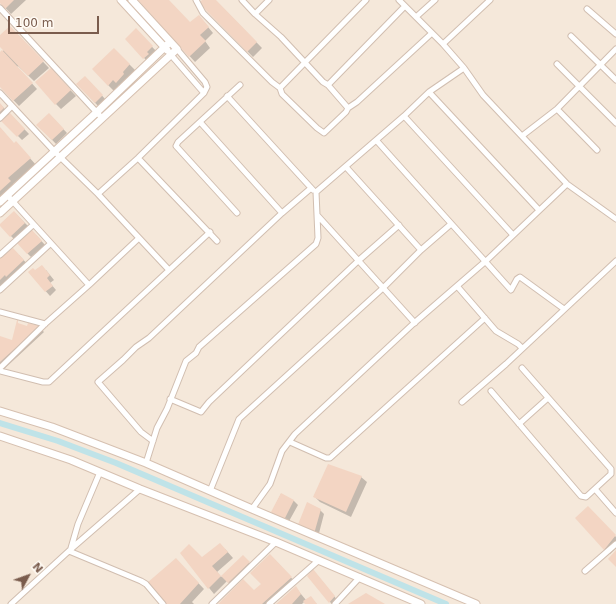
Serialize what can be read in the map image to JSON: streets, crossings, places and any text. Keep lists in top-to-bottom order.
{
  "scale_bar": "100 m",
  "north": "top right"
}
